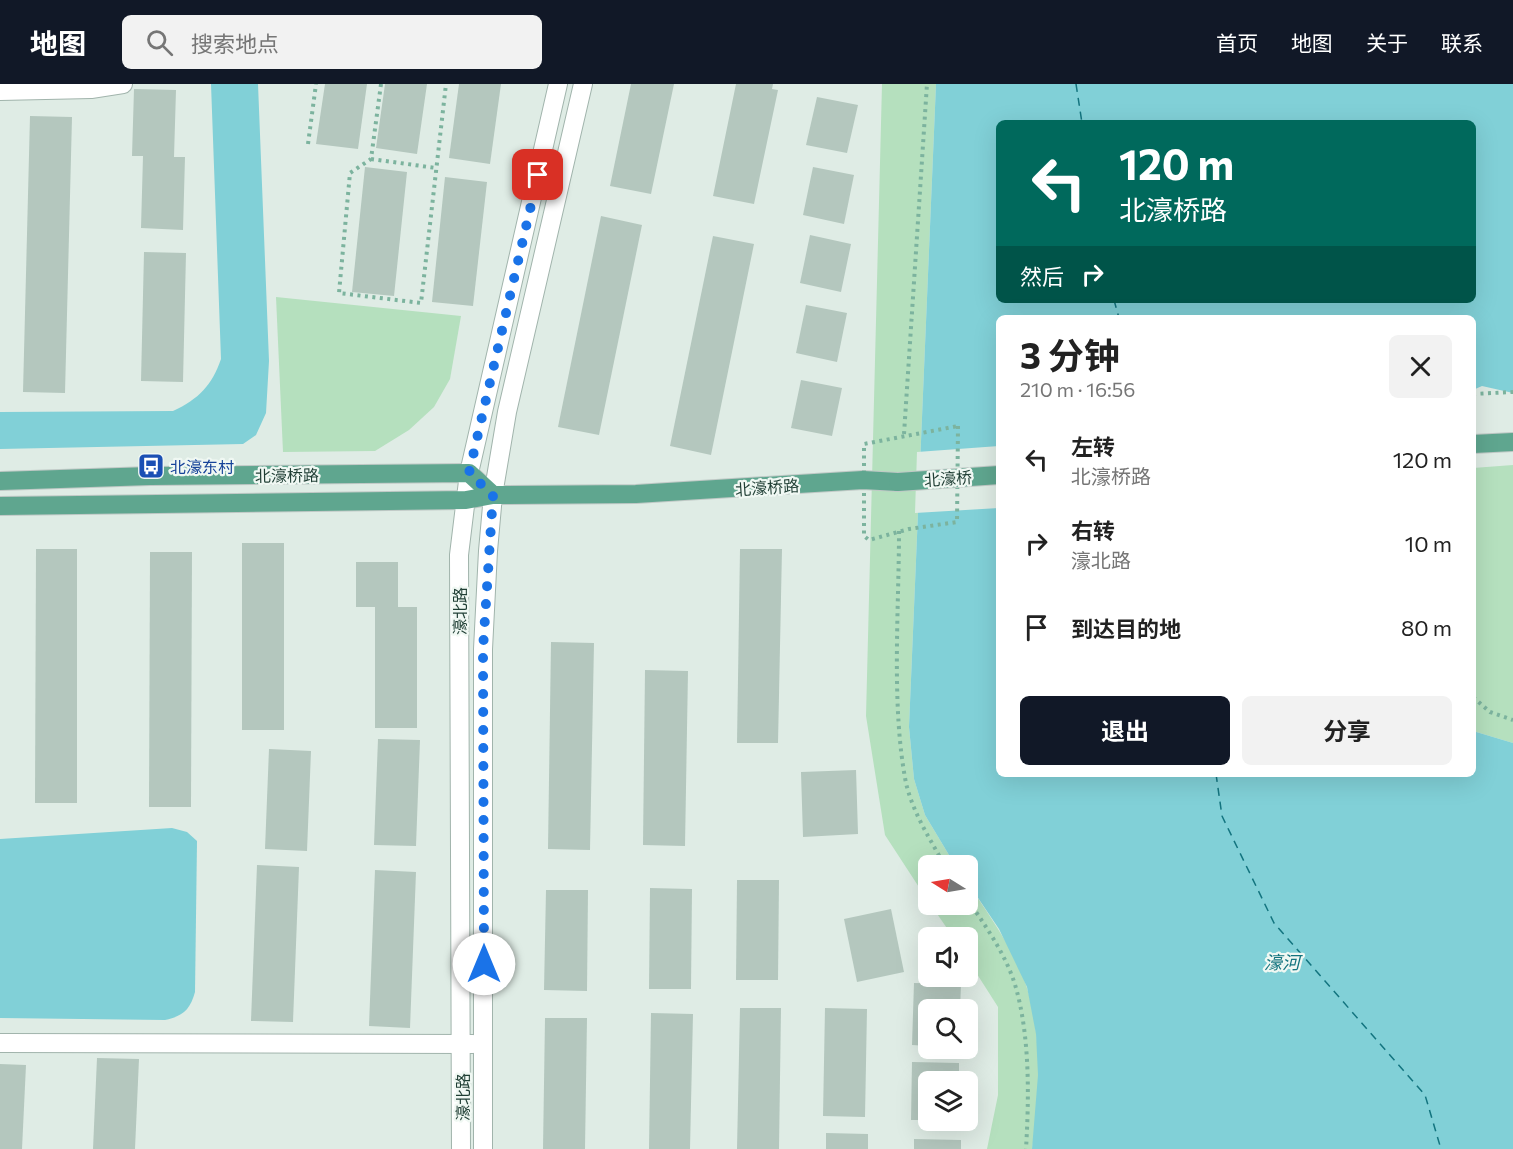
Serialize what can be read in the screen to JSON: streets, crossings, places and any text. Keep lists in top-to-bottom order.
{
  "streets": {
    "main road": ["北濠桥路", "北濠桥"],
    "street": ["濠北路"]
  },
  "crossings": [
    ["北濠桥路", "北濠桥"],
    ["北濠桥路", "濠北路"]
  ],
  "water": ["濠河"],
  "places": {
    "bus stop": ["北濠东村"]
  },
  "north": "left",
  "page": {
    "header": "地图",
    "search": "搜索地点",
    "nav": [
      "首页",
      "地图",
      "关于",
      "联系"
    ],
    "turn": ["120 m", "北濠桥路"],
    "then": "然后",
    "heading": ["3 分钟", "210 m · 16:56"],
    "list": [
      {
        "name": "左转",
        "note": "北濠桥路",
        "value": "120 m"
      },
      {
        "name": "右转",
        "note": "濠北路",
        "value": "10 m"
      },
      {
        "name": "到达目的地",
        "value": "80 m"
      }
    ],
    "buttons": ["退出", "分享"]
  }
}
